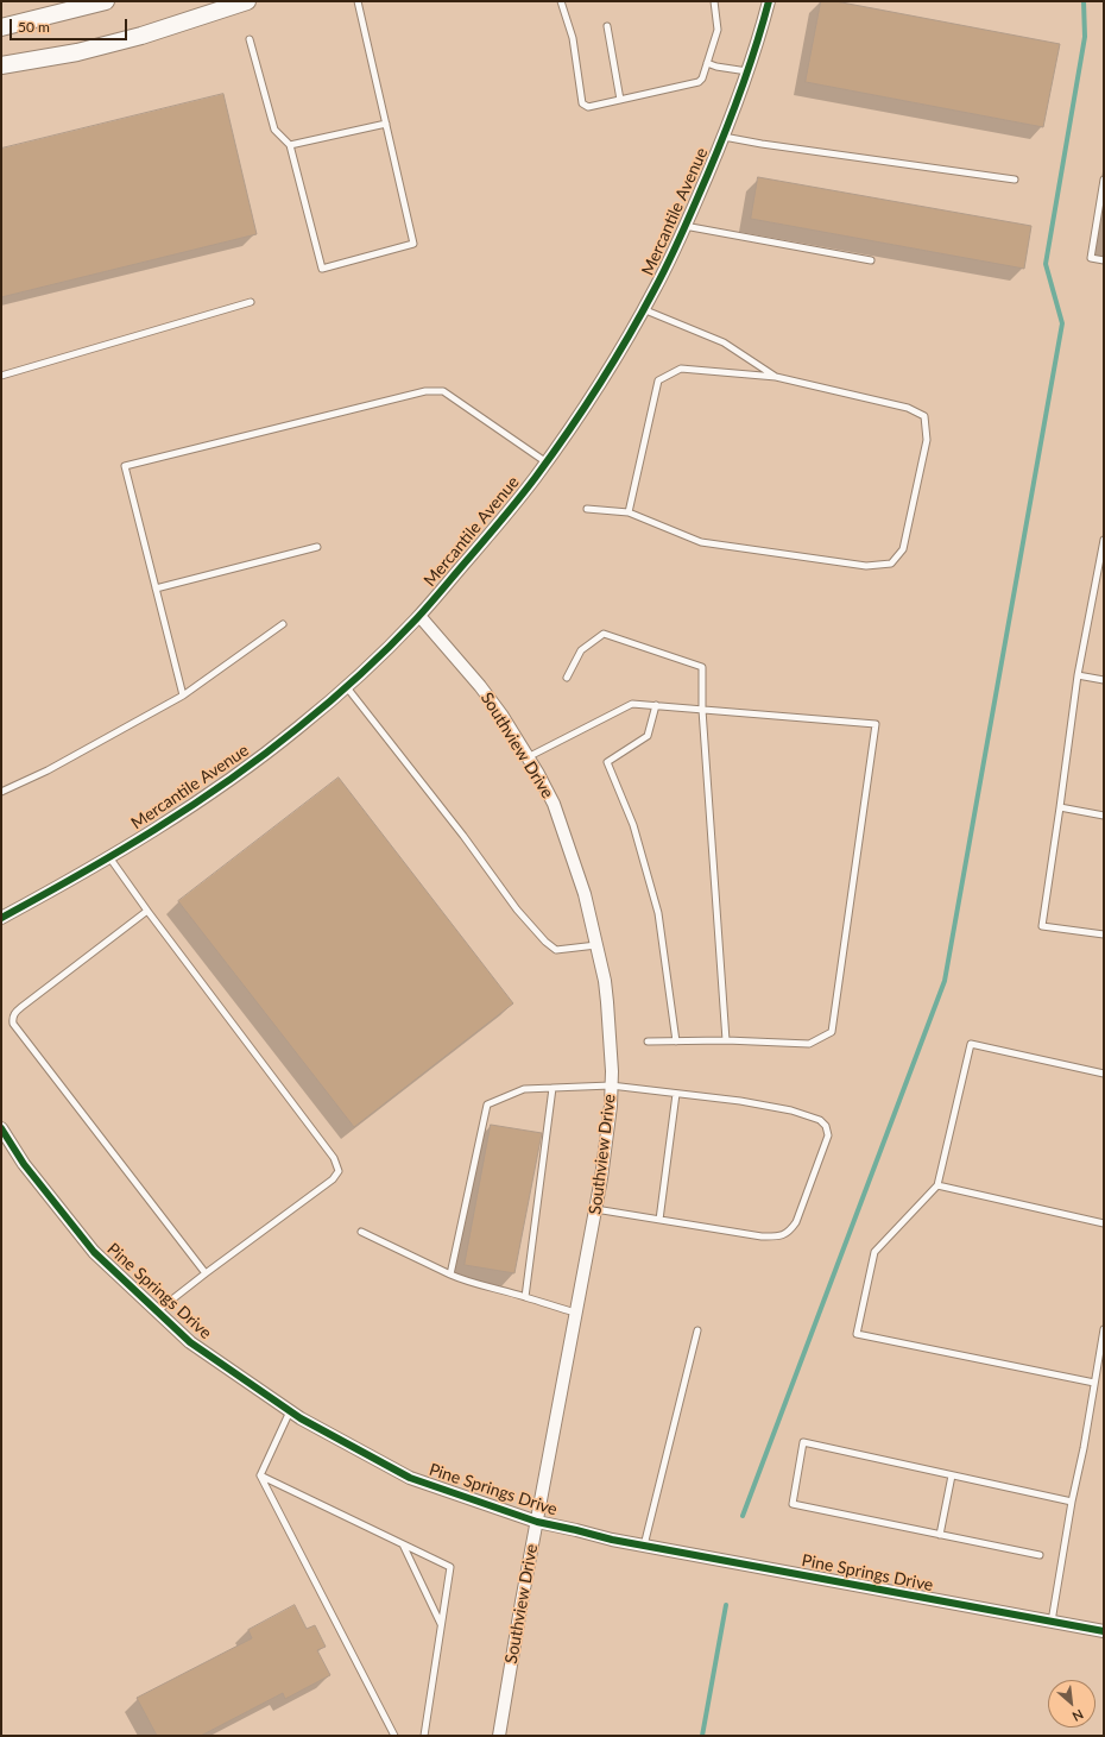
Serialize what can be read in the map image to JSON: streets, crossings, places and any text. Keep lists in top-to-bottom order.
{
  "streets": {
    "street": ["Mercantile Avenue", "Southview Drive", "Pine Springs Drive"]
  },
  "crossings": [
    ["Mercantile Avenue", "Southview Drive"],
    ["Southview Drive", "Pine Springs Drive"]
  ],
  "scale_bar": "50 m",
  "north": "bottom right"
}
